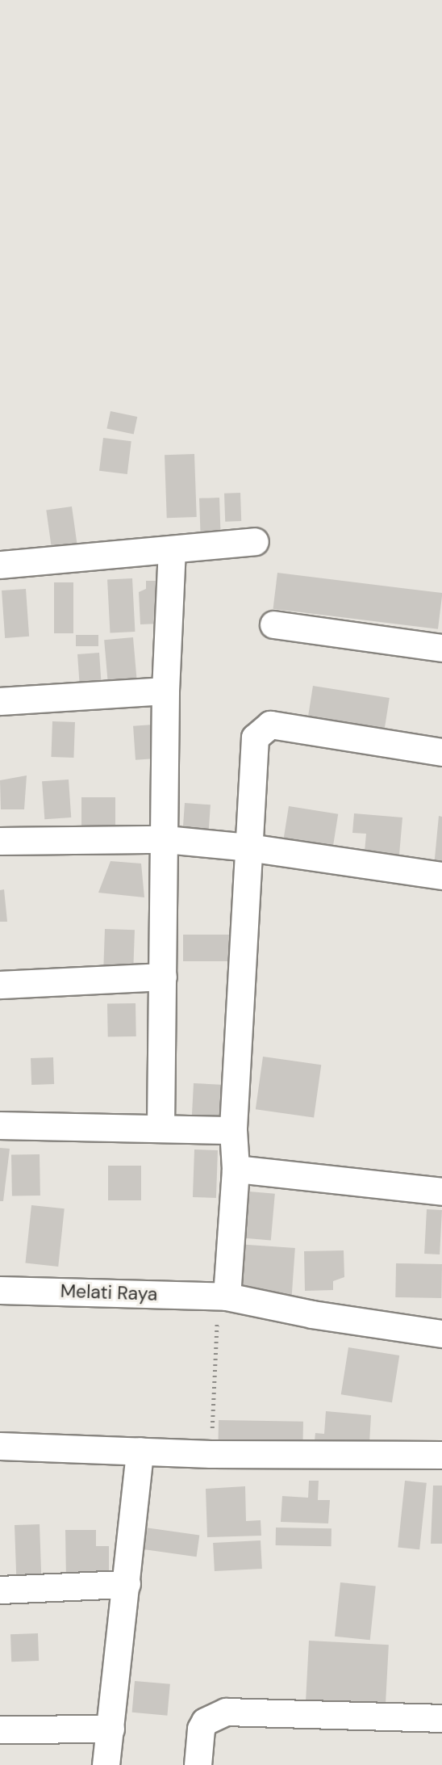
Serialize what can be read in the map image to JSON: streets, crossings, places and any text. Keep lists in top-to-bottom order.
{
  "streets": {
    "street": ["Melati Raya"]
  }
}
